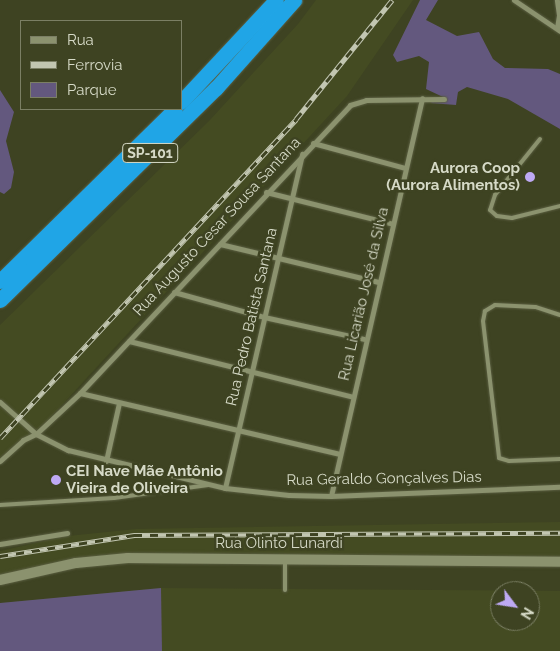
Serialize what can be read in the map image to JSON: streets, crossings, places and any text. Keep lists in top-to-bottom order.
{
  "streets": {
    "highway": ["SP-101"],
    "street": [
      "Rua Augusto Cesar Sousa Santana",
      "Rua Licarião José da Silva",
      "Rua Pedro Batista Santana",
      "Rua Geraldo Gonçalves Dias",
      "Rua Olinto Lunardi"
    ]
  },
  "crossings": [
    ["Rua Augusto Cesar Sousa Santana", "Rua Licarião José da Silva"],
    ["Rua Augusto Cesar Sousa Santana", "Rua Pedro Batista Santana"],
    ["Rua Augusto Cesar Sousa Santana", "Rua Geraldo Gonçalves Dias"],
    ["Rua Licarião José da Silva", "Rua Geraldo Gonçalves Dias"],
    ["Rua Pedro Batista Santana", "Rua Geraldo Gonçalves Dias"]
  ],
  "places": ["Aurora Coop (Aurora Alimentos)", "CEI Nave Mãe Antônio Vieira de Oliveira"],
  "legend": ["Rua", "Ferrovia", "Parque"],
  "north": "bottom right"
}
